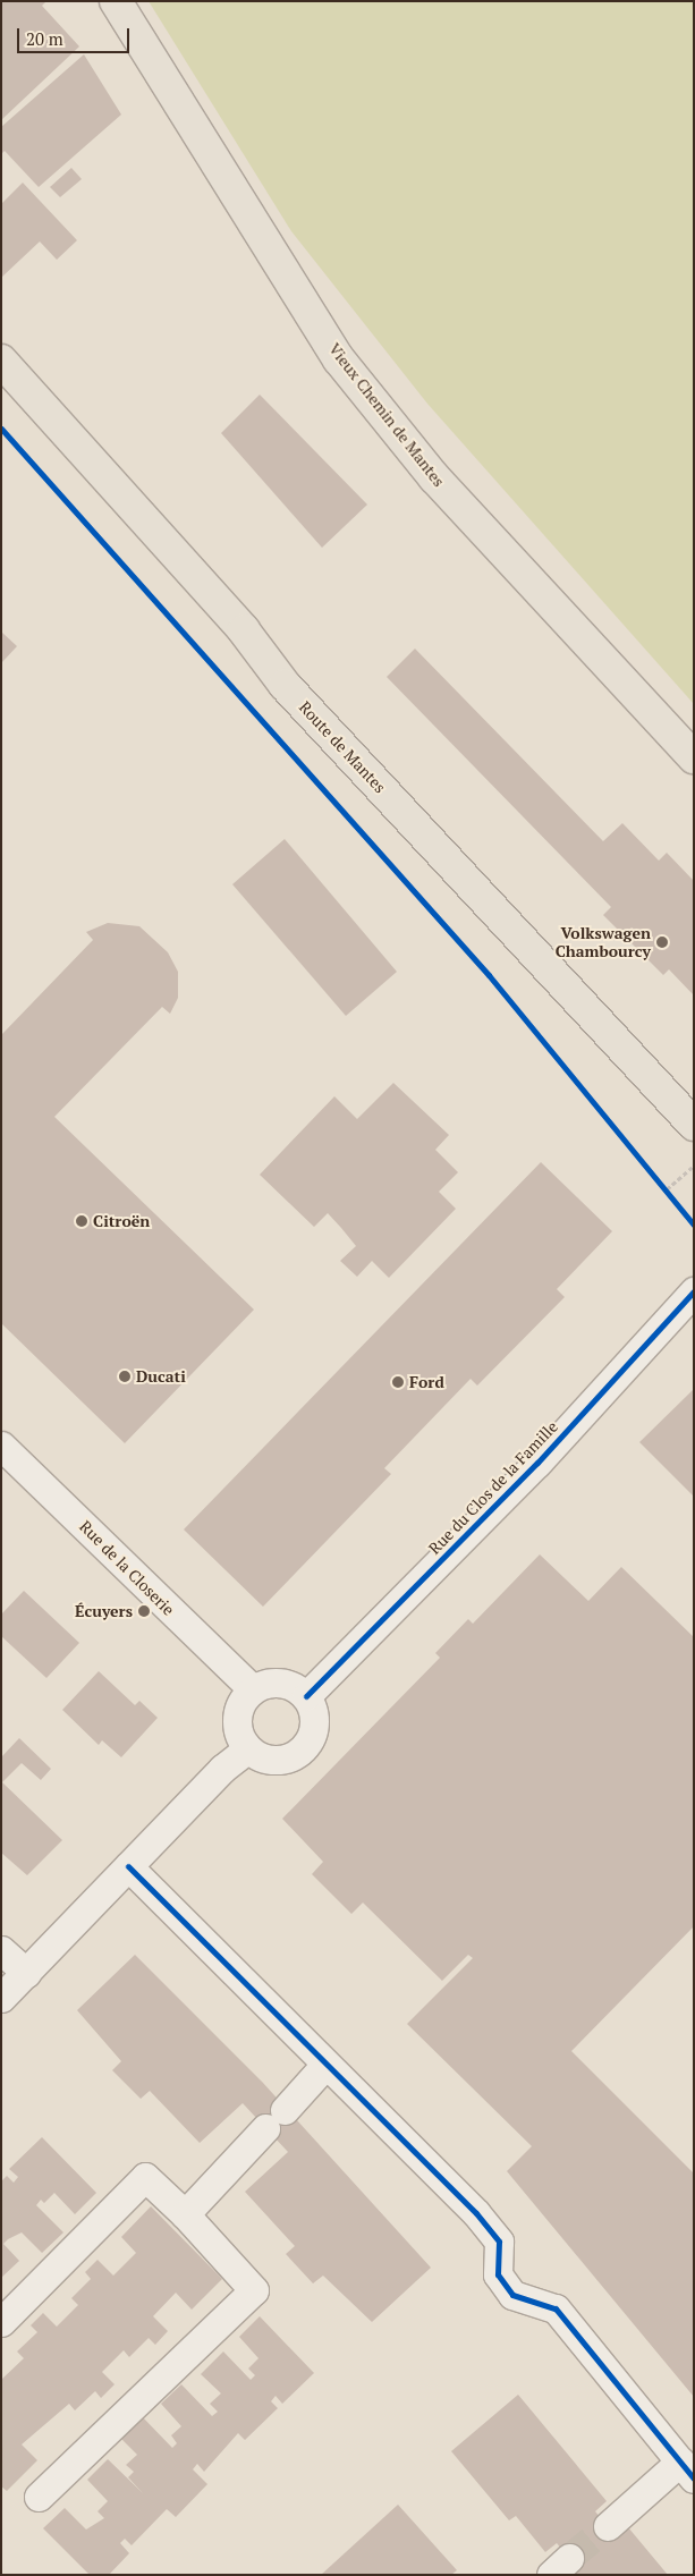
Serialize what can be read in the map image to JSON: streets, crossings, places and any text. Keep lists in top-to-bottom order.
{
  "streets": {
    "main road": ["Vieux Chemin de Mantes", "Route de Mantes"],
    "street": ["Rue du Clos de la Famille", "Rue de la Closerie"]
  },
  "crossings": [
    ["Rue du Clos de la Famille", "Rue de la Closerie"]
  ],
  "places": [
    "Volkswagen Chambourcy",
    "Citroën",
    "Ducati",
    "Ford",
    "Écuyers"
  ],
  "scale_bar": "20 m"
}
